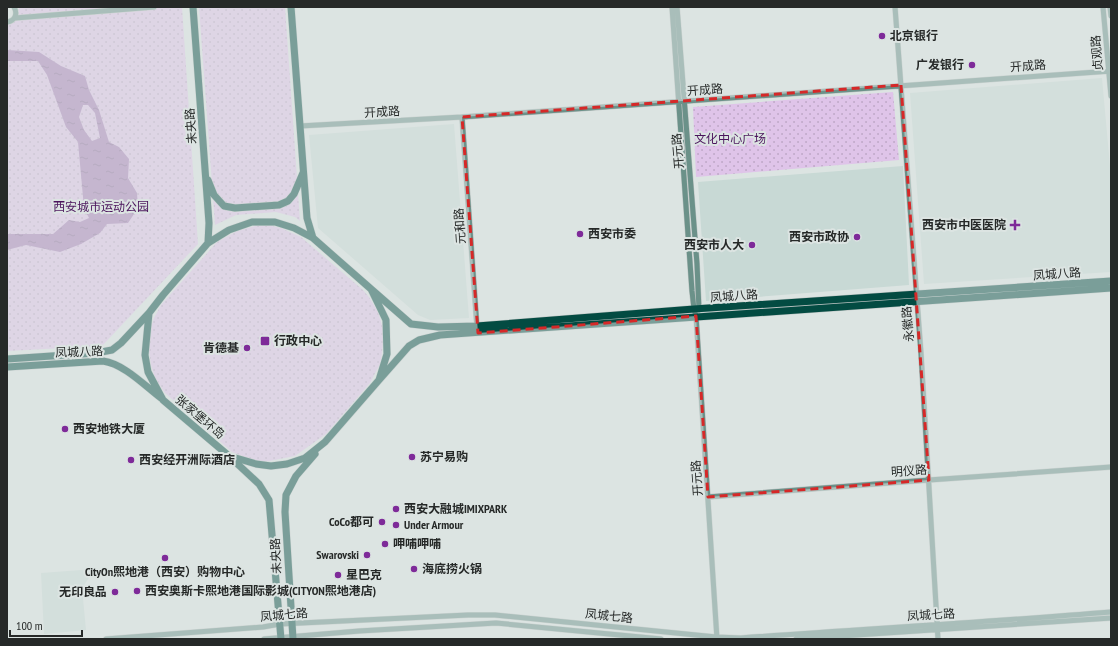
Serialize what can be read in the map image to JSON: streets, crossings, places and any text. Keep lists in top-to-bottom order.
{
  "streets": {
    "main road": ["未央路", "凤城八路", "张家堡环岛"],
    "street": [
      "贞观路",
      "开成路",
      "开元路",
      "元和路",
      "永徽路",
      "明仪路",
      "凤城七路"
    ]
  },
  "crossings": [
    ["贞观路", "开成路"],
    ["开成路", "开元路"],
    ["开成路", "元和路"],
    ["开成路", "永徽路"],
    ["未央路", "张家堡环岛"],
    ["未央路", "凤城七路"],
    ["开元路", "凤城八路"],
    ["开元路", "明仪路"],
    ["开元路", "凤城七路"],
    ["元和路", "凤城八路"],
    ["凤城八路", "永徽路"],
    ["凤城八路", "张家堡环岛"],
    ["永徽路", "明仪路"],
    ["永徽路", "凤城七路"]
  ],
  "parks": ["文化中心广场", "西安城市运动公园"],
  "places": {
    "other": [
      "北京银行",
      "广发银行",
      "西安市委",
      "西安市政协",
      "西安市人大",
      "肯德基",
      "西安地铁大厦",
      "苏宁易购",
      "西安经开洲际酒店",
      "西安大融城IMIXPARK",
      "CoCo都可",
      "Under Armour",
      "呷哺呷哺",
      "Swarovski",
      "CityOn熙地港（西安）购物中心",
      "海底捞火锅",
      "星巴克",
      "西安奥斯卡熙地港国际影城(CITYON熙地港店)",
      "无印良品"
    ],
    "health": ["西安市中医医院"],
    "transit": ["行政中心"]
  },
  "scale_bar": "100 m"
}
